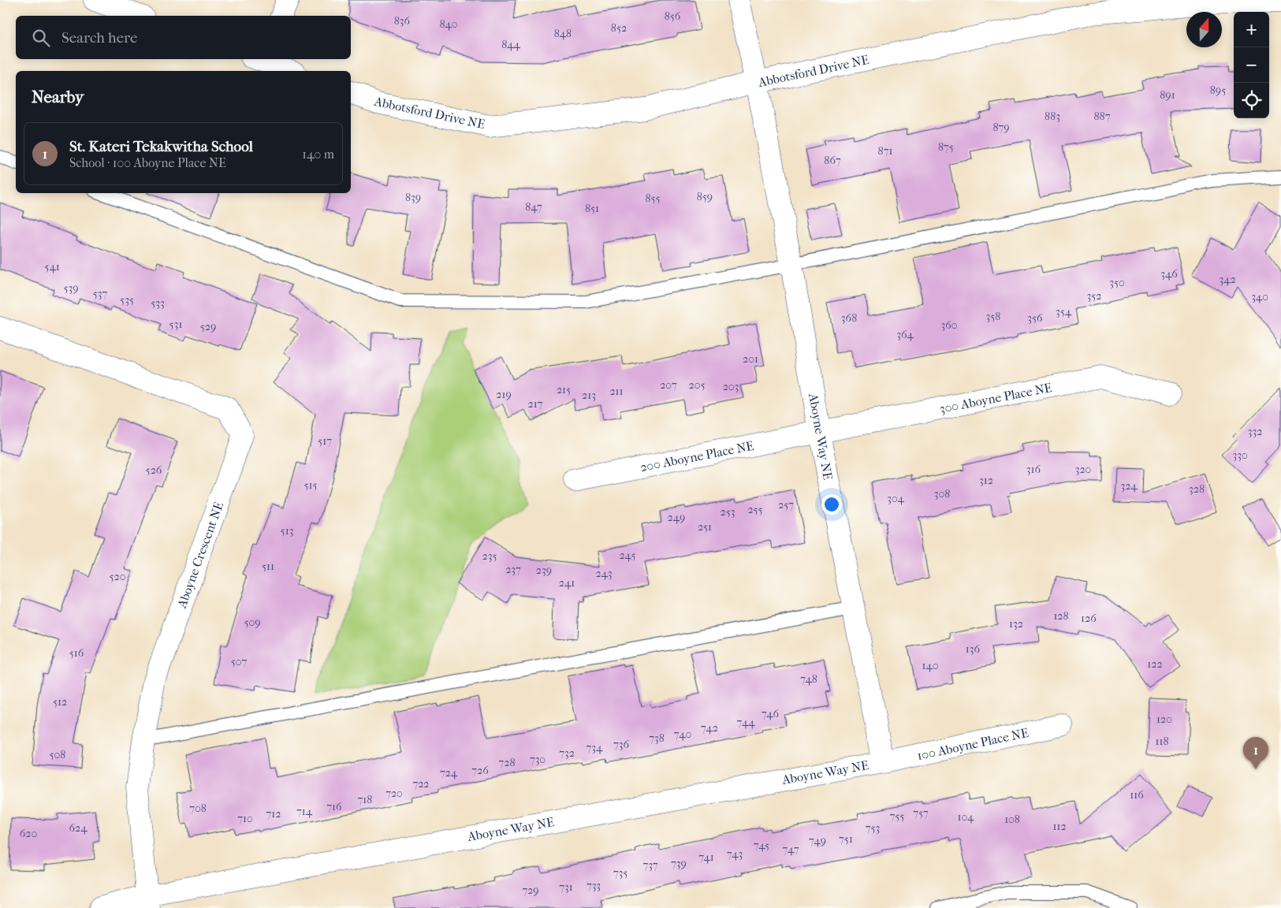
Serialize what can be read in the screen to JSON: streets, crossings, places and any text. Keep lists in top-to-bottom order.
{
  "streets": {
    "street": [
      "Abbotsford Drive NE",
      "300 Aboyne Place NE",
      "Aboyne Way NE",
      "200 Aboyne Place NE",
      "Aboyne Crescent NE",
      "100 Aboyne Place NE"
    ]
  },
  "crossings": [
    ["Abbotsford Drive NE", "Aboyne Way NE"],
    ["300 Aboyne Place NE", "Aboyne Way NE"],
    ["300 Aboyne Place NE", "200 Aboyne Place NE"],
    ["Aboyne Way NE", "200 Aboyne Place NE"],
    ["Aboyne Way NE", "Aboyne Crescent NE"],
    ["Aboyne Way NE", "100 Aboyne Place NE"]
  ],
  "house_numbers": [
    "856",
    "836",
    "840",
    "852",
    "848",
    "844",
    "895",
    "891",
    "883",
    "887",
    "879",
    "875",
    "871",
    "867",
    "859",
    "839",
    "855",
    "847",
    "851",
    "541",
    "346",
    "342",
    "350",
    "539",
    "537",
    "352",
    "340",
    "535",
    "533",
    "354",
    "358",
    "368",
    "356",
    "531",
    "360",
    "529",
    "364",
    "201",
    "207",
    "205",
    "203",
    "215",
    "211",
    "219",
    "213",
    "217",
    "332",
    "517",
    "330",
    "316",
    "320",
    "526",
    "312",
    "515",
    "324",
    "328",
    "308",
    "304",
    "257",
    "255",
    "253",
    "249",
    "251",
    "513",
    "245",
    "235",
    "511",
    "237",
    "239",
    "243",
    "520",
    "241",
    "128",
    "126",
    "509",
    "132",
    "136",
    "516",
    "507",
    "122",
    "140",
    "748",
    "512",
    "746",
    "120",
    "744",
    "742",
    "740",
    "738",
    "118",
    "736",
    "734",
    "732",
    "508",
    "730",
    "728",
    "726",
    "724",
    "722",
    "720",
    "116",
    "718",
    "716",
    "708",
    "714",
    "757",
    "712",
    "755",
    "104",
    "710",
    "108",
    "112",
    "624",
    "753",
    "620",
    "751",
    "749",
    "745",
    "747",
    "743",
    "741",
    "739",
    "737",
    "735",
    "733",
    "731",
    "729"
  ],
  "north": "top",
  "page": {
    "map_buttons": ["+", "−"],
    "search": "Search here",
    "heading": "Nearby",
    "list": [
      {
        "mark": "1",
        "name": "St. Kateri Tekakwitha School",
        "note": "School · 100 Aboyne Place NE",
        "value": "140 m"
      }
    ],
    "pins": "1"
  }
}
